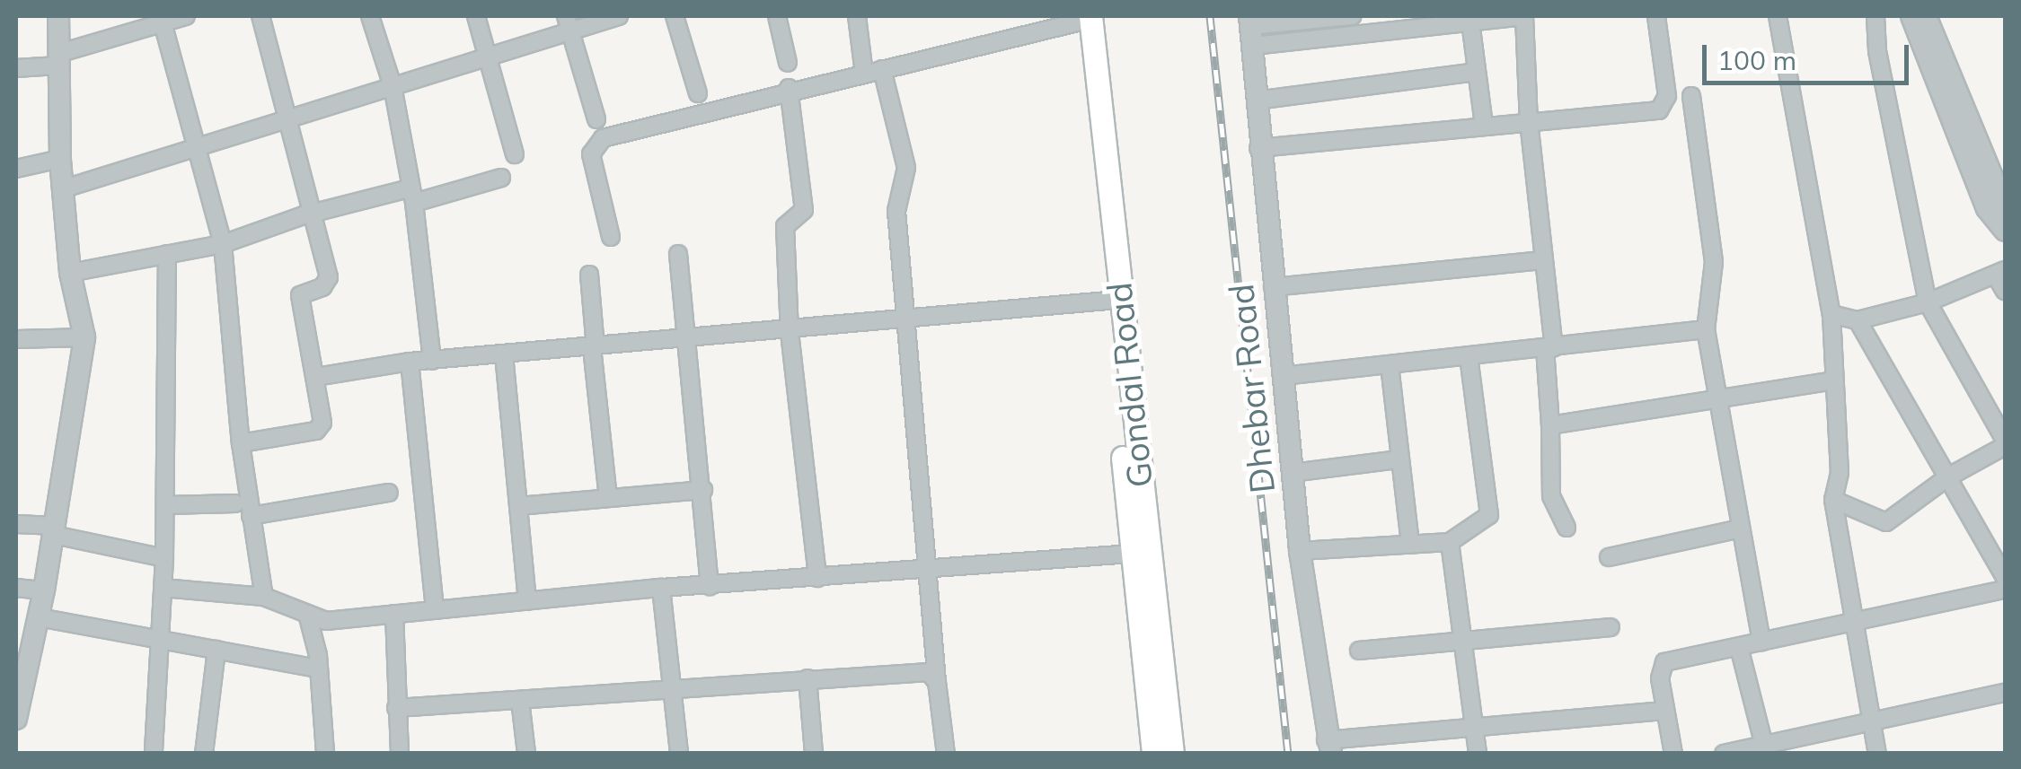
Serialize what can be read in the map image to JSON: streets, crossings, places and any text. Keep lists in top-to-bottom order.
{
  "streets": {
    "main road": ["Gondal Road"],
    "street": ["Dhebar Road"]
  },
  "scale_bar": "100 m"
}
